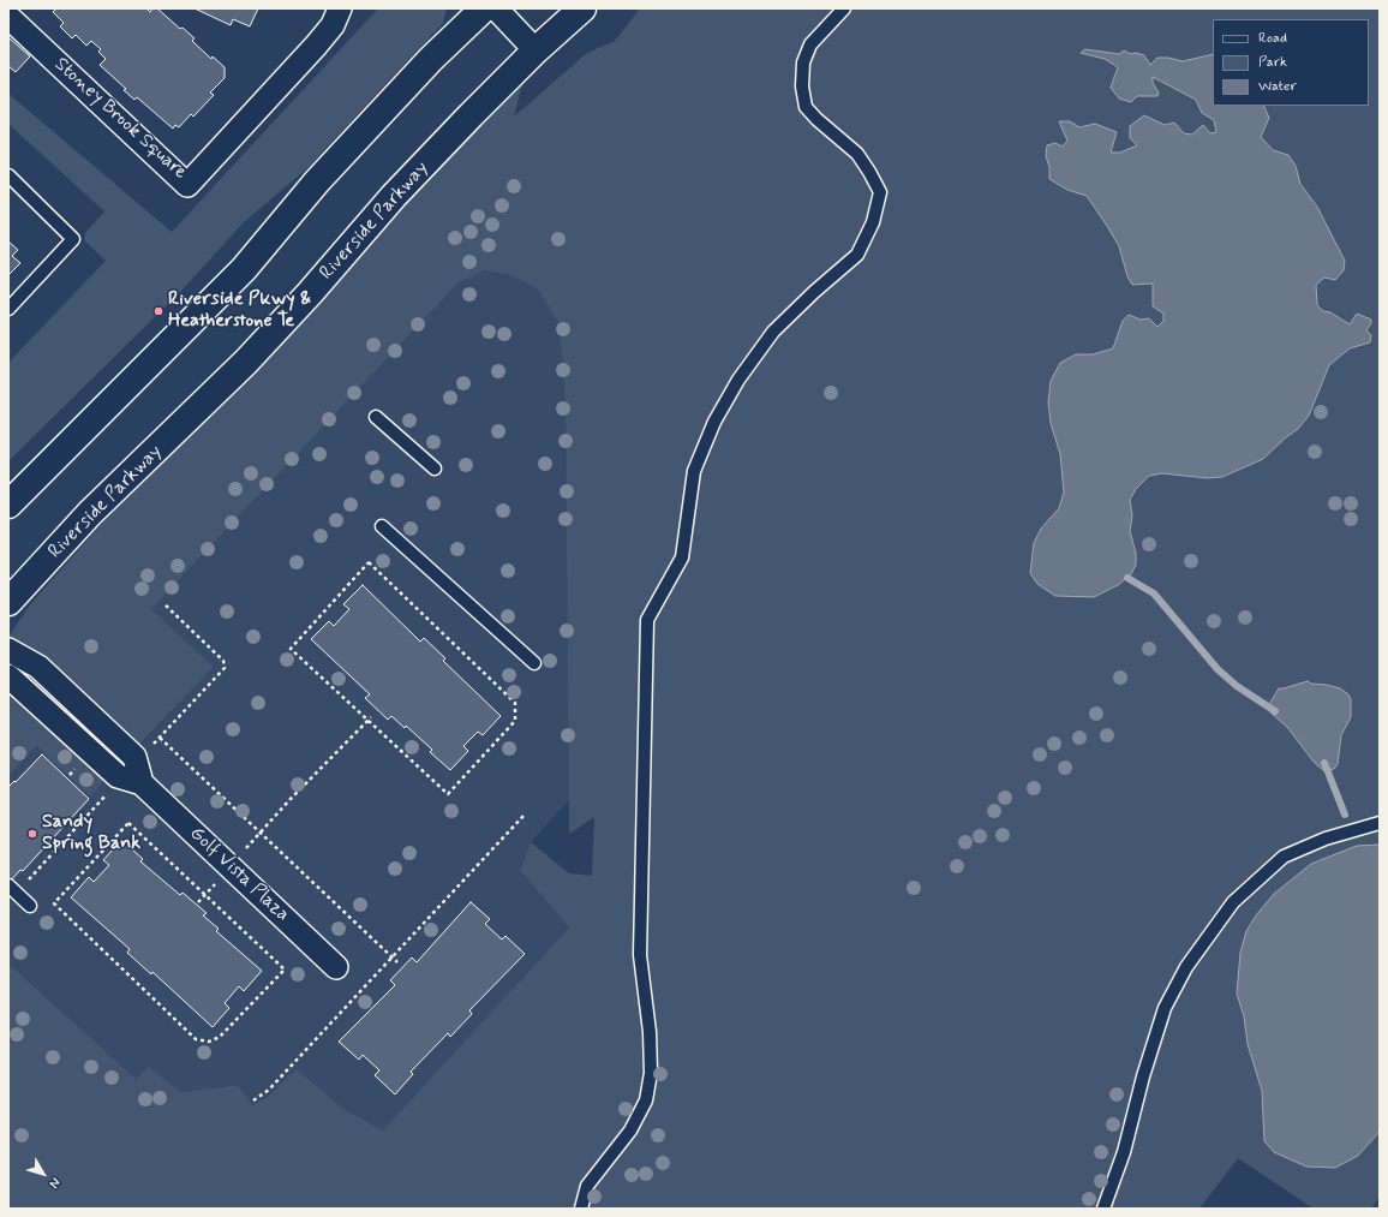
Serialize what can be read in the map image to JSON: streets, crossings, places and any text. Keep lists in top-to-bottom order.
{
  "streets": {
    "main road": ["Riverside Parkway"],
    "street": ["Stoney Brook Square", "Golf Vista Plaza"]
  },
  "places": ["Riverside Pkwy & Heatherstone Te", "Sandy Spring Bank"],
  "legend": ["Road", "Park", "Water"],
  "north": "bottom right"
}
